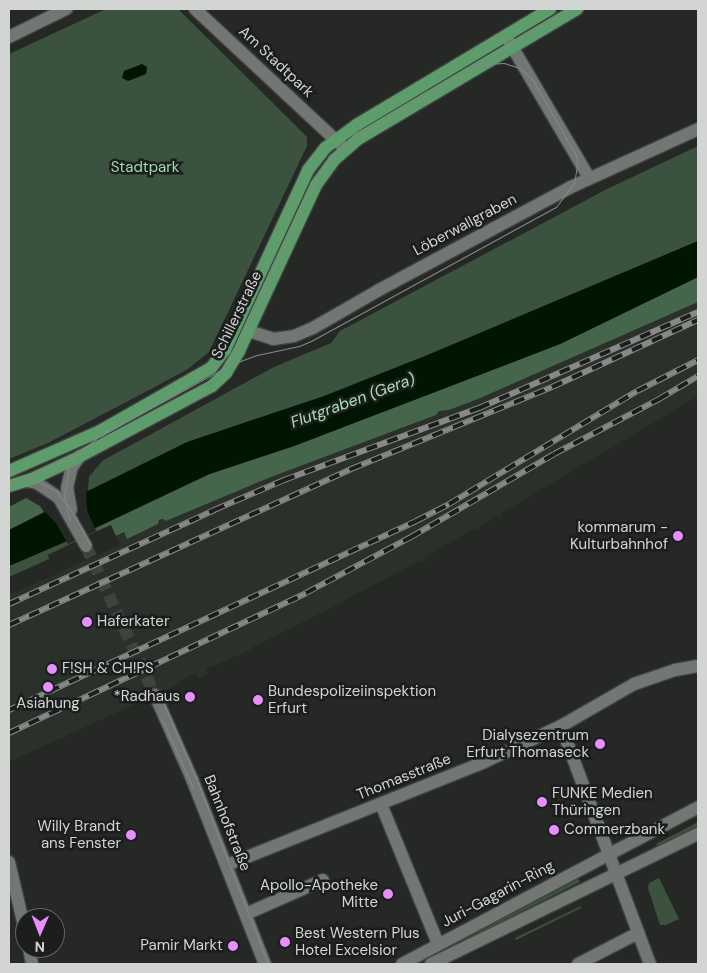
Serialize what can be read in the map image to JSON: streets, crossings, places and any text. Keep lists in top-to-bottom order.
{
  "streets": {
    "main road": ["Schillerstraße"],
    "street": [
      "Am Stadtpark",
      "Löberwallgraben",
      "Thomasstraße",
      "Bahnhofstraße",
      "Juri-Gagarin-Ring"
    ]
  },
  "crossings": [
    ["Am Stadtpark", "Schillerstraße"],
    ["Löberwallgraben", "Schillerstraße"],
    ["Thomasstraße", "Bahnhofstraße"]
  ],
  "water": ["Flutgraben (Gera)"],
  "parks": ["Stadtpark"],
  "places": [
    "kommarum - Kulturbahnhof",
    "Haferkater",
    "F!SH & CH!PS",
    "Asiahung",
    "*Radhaus",
    "Bundespolizeiinspektion Erfurt",
    "Dialysezentrum Erfurt Thomaseck",
    "FUNKE Medien Thüringen",
    "Commerzbank",
    "Willy Brandt ans Fenster",
    "Apollo-Apotheke Mitte",
    "Best Western Plus Hotel Excelsior",
    "Pamir Markt"
  ],
  "north": "bottom"
}
